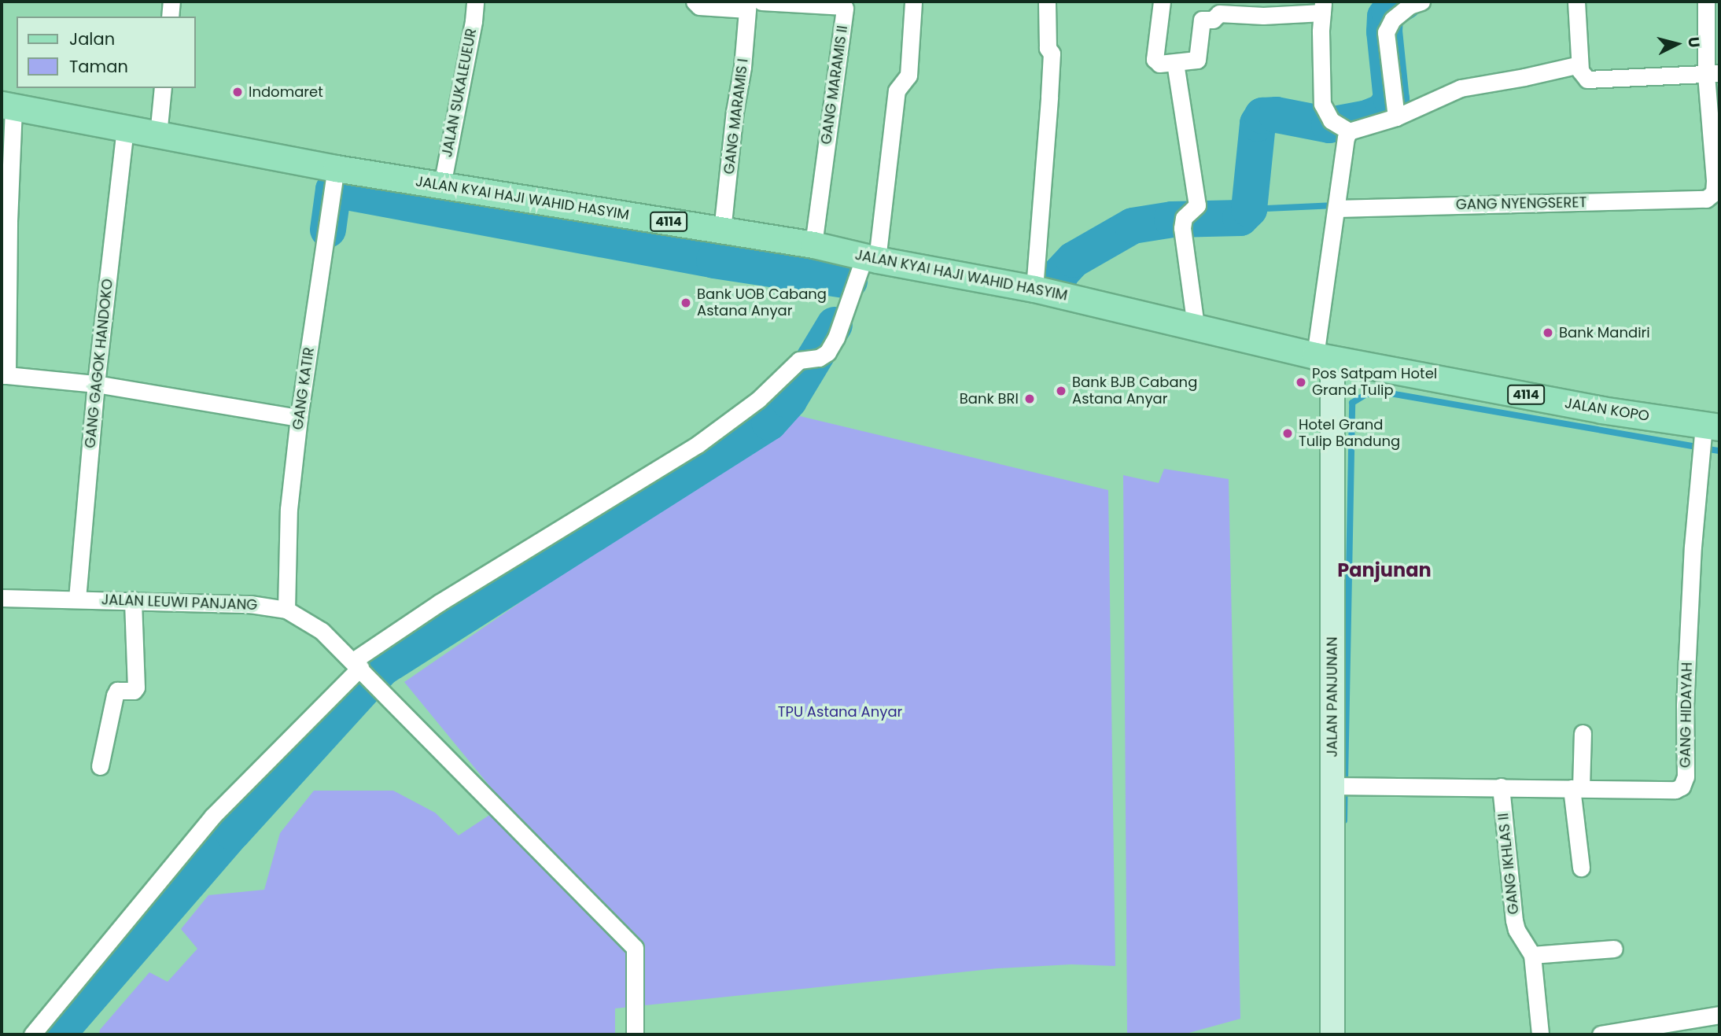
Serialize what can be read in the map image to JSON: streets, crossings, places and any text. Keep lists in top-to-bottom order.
{
  "streets": {
    "main road": [
      "JALAN KYAI HAJI WAHID HASYIM",
      "4114",
      "JALAN KOPO",
      "JALAN PANJUNAN"
    ],
    "street": [
      "GANG MARAMIS II",
      "JALAN SUKALEUEUR",
      "GANG MARAMIS I",
      "GANG NYENGSERET",
      "GANG GAGOK HANDOKO",
      "GANG KATIR",
      "JALAN LEUWI PANJANG",
      "GANG HIDAYAH",
      "GANG IKHLAS II"
    ]
  },
  "crossings": [
    ["GANG MARAMIS II", "GANG MARAMIS I"],
    ["GANG MARAMIS II", "JALAN KYAI HAJI WAHID HASYIM"],
    ["JALAN SUKALEUEUR", "JALAN KYAI HAJI WAHID HASYIM"],
    ["GANG MARAMIS I", "JALAN KYAI HAJI WAHID HASYIM"],
    ["JALAN KYAI HAJI WAHID HASYIM", "GANG GAGOK HANDOKO"],
    ["JALAN KYAI HAJI WAHID HASYIM", "GANG KATIR"],
    ["JALAN KYAI HAJI WAHID HASYIM", "JALAN KOPO"],
    ["JALAN KYAI HAJI WAHID HASYIM", "JALAN PANJUNAN"],
    ["GANG GAGOK HANDOKO", "JALAN LEUWI PANJANG"],
    ["GANG KATIR", "JALAN LEUWI PANJANG"],
    ["JALAN KOPO", "JALAN PANJUNAN"],
    ["JALAN KOPO", "GANG HIDAYAH"],
    ["JALAN PANJUNAN", "GANG HIDAYAH"],
    ["GANG HIDAYAH", "GANG IKHLAS II"]
  ],
  "districts": ["Panjunan"],
  "parks": ["TPU Astana Anyar"],
  "places": [
    "Indomaret",
    "Bank UOB Cabang Astana Anyar",
    "Bank Mandiri",
    "Pos Satpam Hotel Grand Tulip",
    "Bank BJB Cabang Astana Anyar",
    "Bank BRI",
    "Hotel Grand Tulip Bandung"
  ],
  "legend": ["Jalan", "Taman"],
  "north": "right"
}
